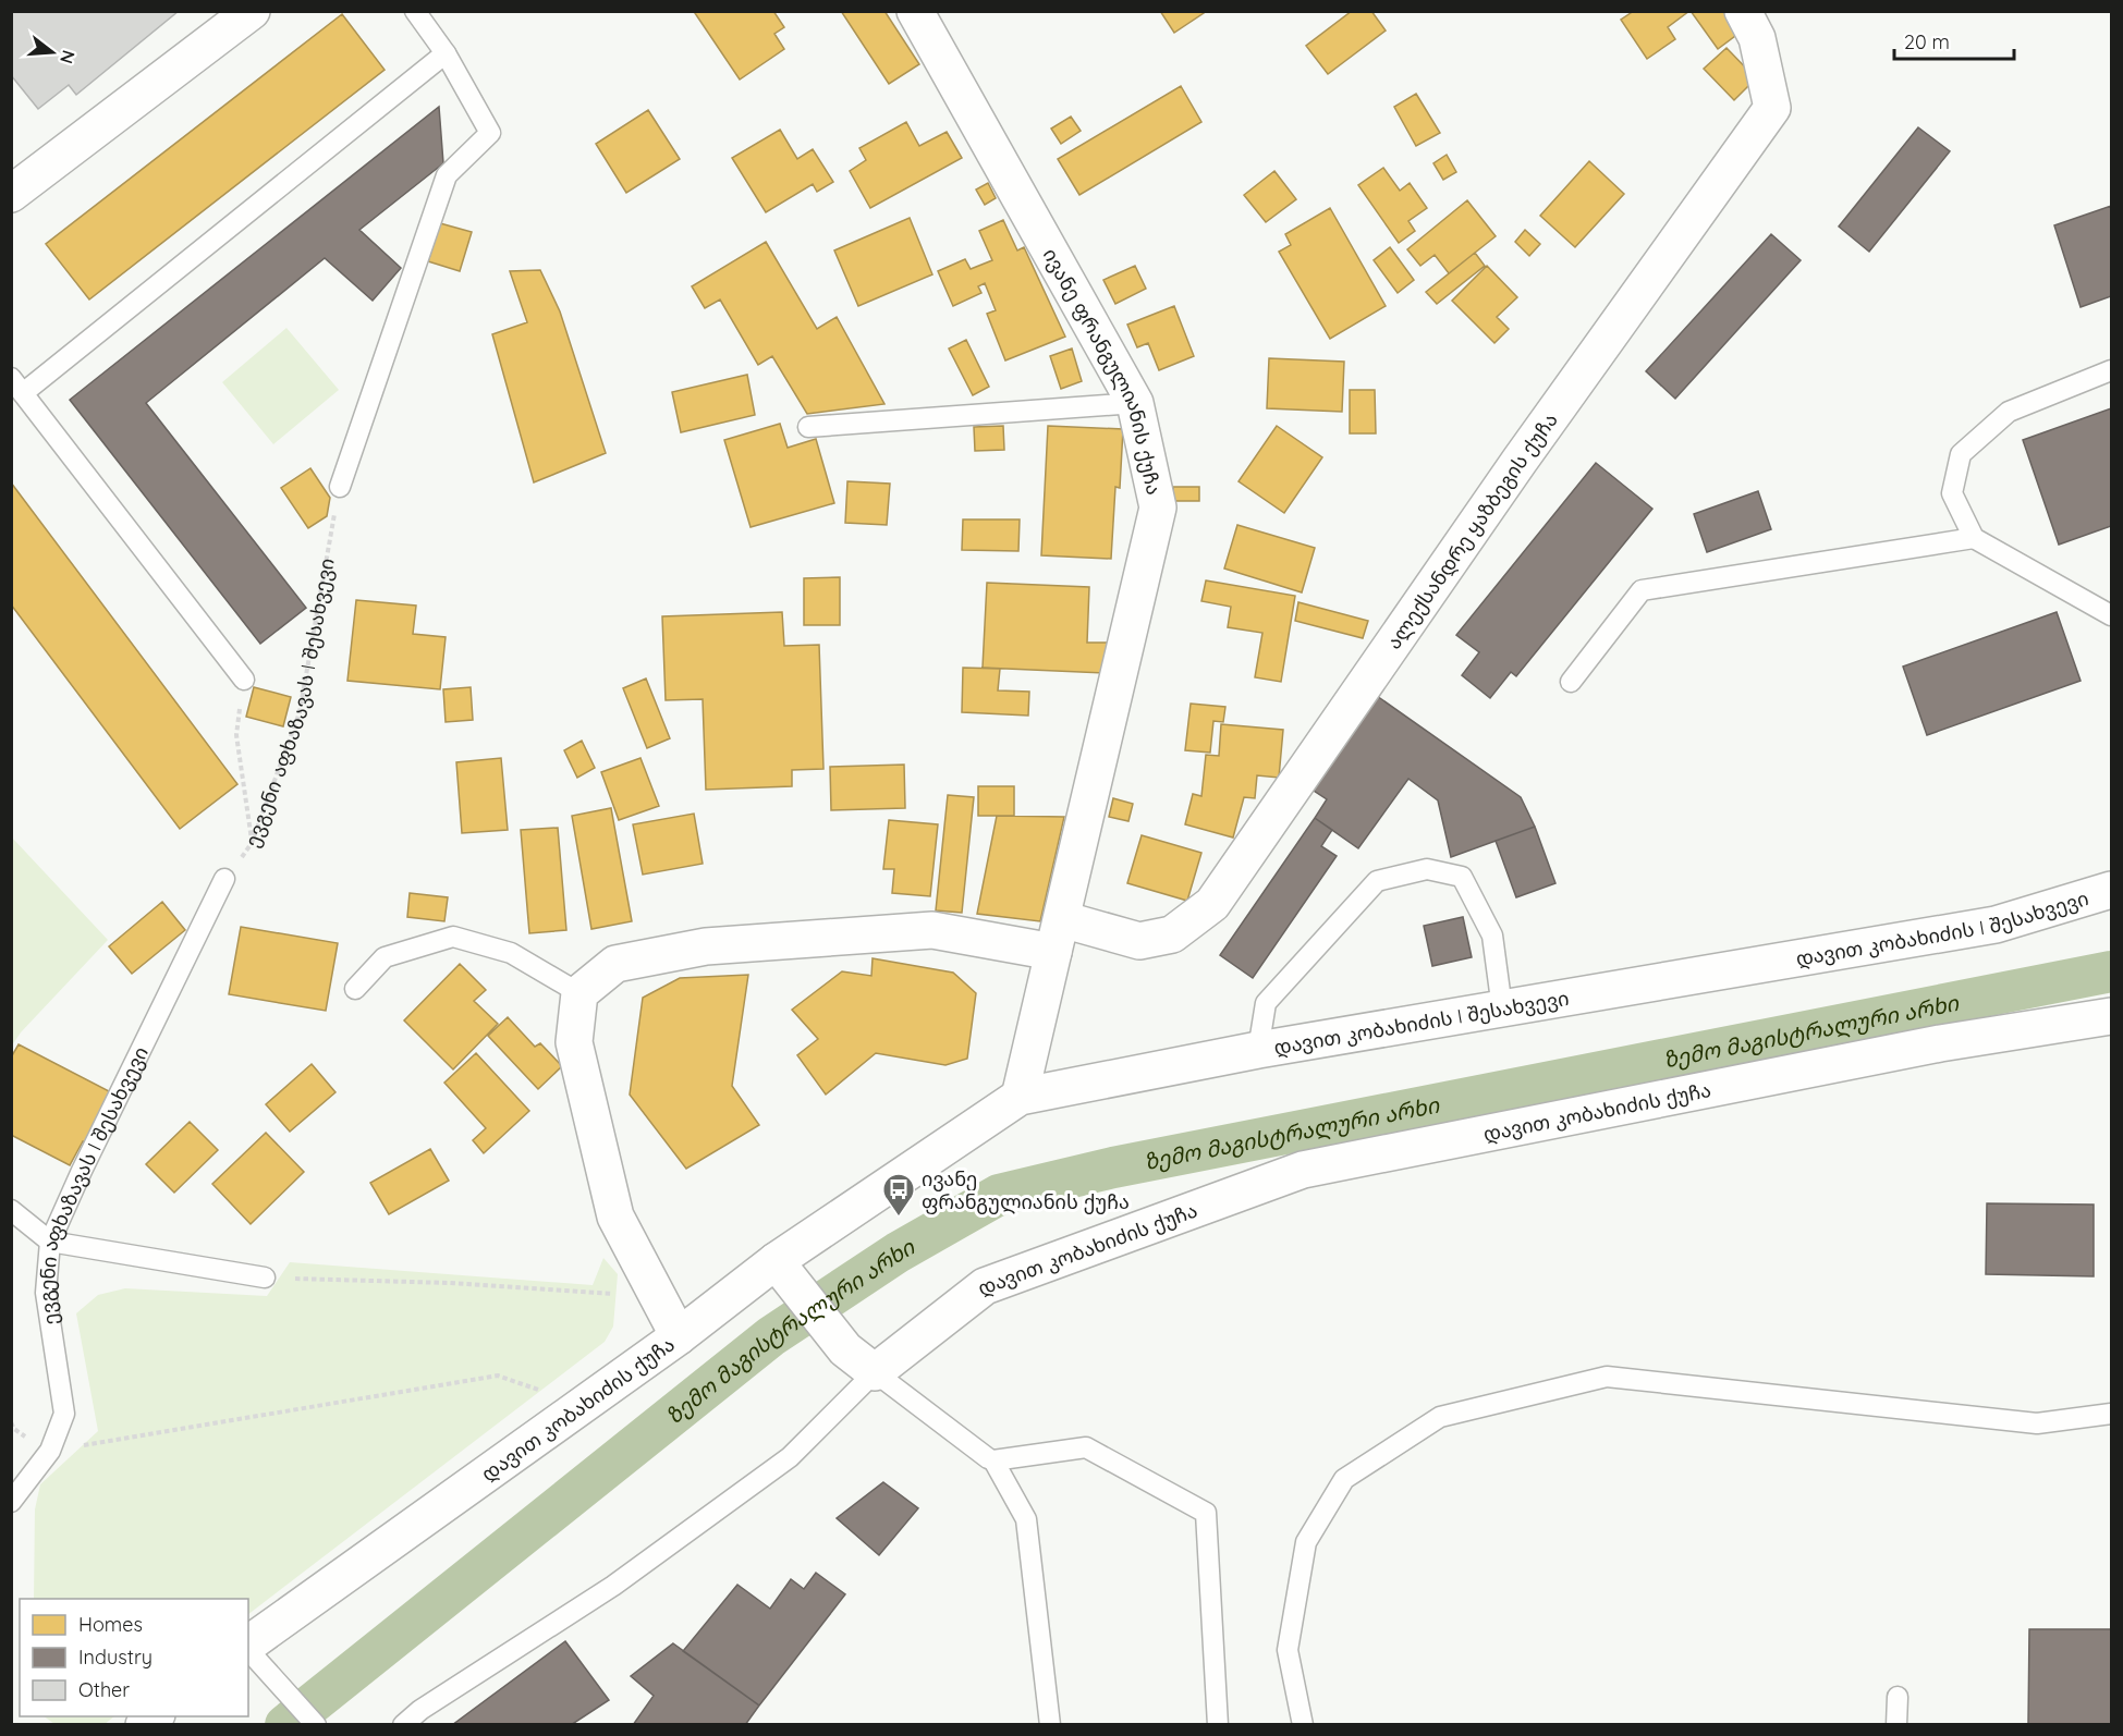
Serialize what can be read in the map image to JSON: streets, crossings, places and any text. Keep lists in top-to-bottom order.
{
  "streets": {
    "street": [
      "ივანე ფრანგულიანის ქუჩა",
      "ალექსანდრე ყაზბეგის ქუჩა",
      "დავით კობახიძის I შესახვევი",
      "დავით კობახიძის ქუჩა"
    ],
    "lane": ["ევგენი აფხაზავას I შესახვევი"]
  },
  "crossings": [
    ["ივანე ფრანგულიანის ქუჩა", "ალექსანდრე ყაზბეგის ქუჩა"],
    ["ივანე ფრანგულიანის ქუჩა", "დავით კობახიძის I შესახვევი"],
    ["დავით კობახიძის I შესახვევი", "დავით კობახიძის ქუჩა"]
  ],
  "water": ["ზემო მაგისტრალური არხი"],
  "places": {
    "bus stop": ["ივანე ფრანგულიანის ქუჩა"]
  },
  "legend": ["Homes", "Industry", "Other"],
  "scale_bar": "20 m",
  "north": "right"
}
